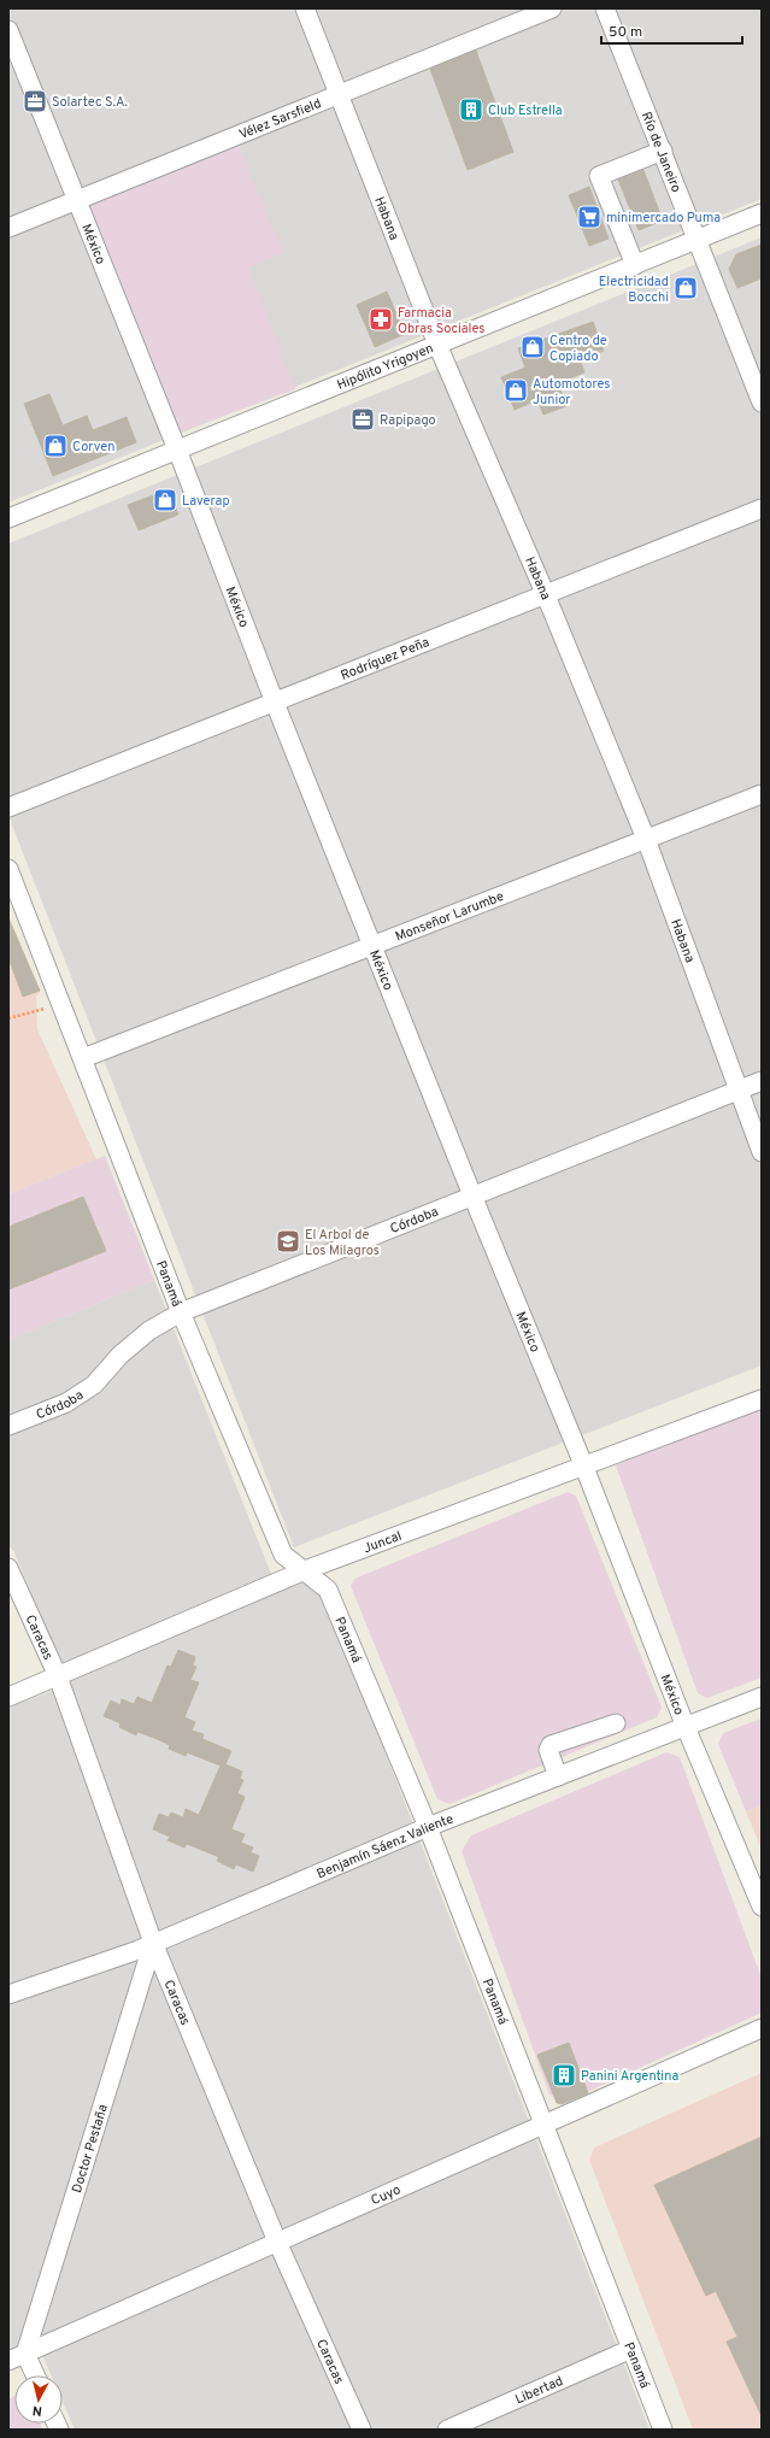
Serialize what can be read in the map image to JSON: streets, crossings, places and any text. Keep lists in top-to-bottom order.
{
  "streets": {
    "street": [
      "Vélez Sarsfield",
      "Río de Janeiro",
      "Habana",
      "México",
      "Hipólito Yrigoyen",
      "Rodríguez Peña",
      "Monseñor Larumbe",
      "Córdoba",
      "Panamá",
      "Juncal",
      "Caracas",
      "Benjamín Sáenz Valiente",
      "Doctor Pestaña",
      "Cuyo",
      "Libertad"
    ]
  },
  "crossings": [
    ["Vélez Sarsfield", "Habana"],
    ["Vélez Sarsfield", "México"],
    ["Río de Janeiro", "Hipólito Yrigoyen"],
    ["Habana", "Hipólito Yrigoyen"],
    ["Habana", "Rodríguez Peña"],
    ["Habana", "Monseñor Larumbe"],
    ["Habana", "Córdoba"],
    ["México", "Hipólito Yrigoyen"],
    ["México", "Rodríguez Peña"],
    ["México", "Monseñor Larumbe"],
    ["México", "Córdoba"],
    ["México", "Juncal"],
    ["México", "Benjamín Sáenz Valiente"],
    ["Monseñor Larumbe", "Panamá"],
    ["Córdoba", "Panamá"],
    ["Panamá", "Juncal"],
    ["Panamá", "Benjamín Sáenz Valiente"],
    ["Panamá", "Cuyo"],
    ["Panamá", "Libertad"],
    ["Juncal", "Caracas"],
    ["Caracas", "Benjamín Sáenz Valiente"],
    ["Caracas", "Doctor Pestaña"],
    ["Caracas", "Cuyo"],
    ["Benjamín Sáenz Valiente", "Doctor Pestaña"],
    ["Doctor Pestaña", "Cuyo"]
  ],
  "places": {
    "office": ["Solartec S.A.", "Rapipago"],
    "building": ["Club Estrella", "Panini Argentina"],
    "supermarket": ["minimercado Puma"],
    "shop": [
      "Electricidad Bocchi",
      "Centro de Copiado",
      "Automotores Junior",
      "Corven",
      "Laverap"
    ],
    "pharmacy": ["Farmacia Obras Sociales"],
    "school or university": ["El Arbol de Los Milagros"]
  },
  "scale_bar": "50 m",
  "north": "bottom"
}
